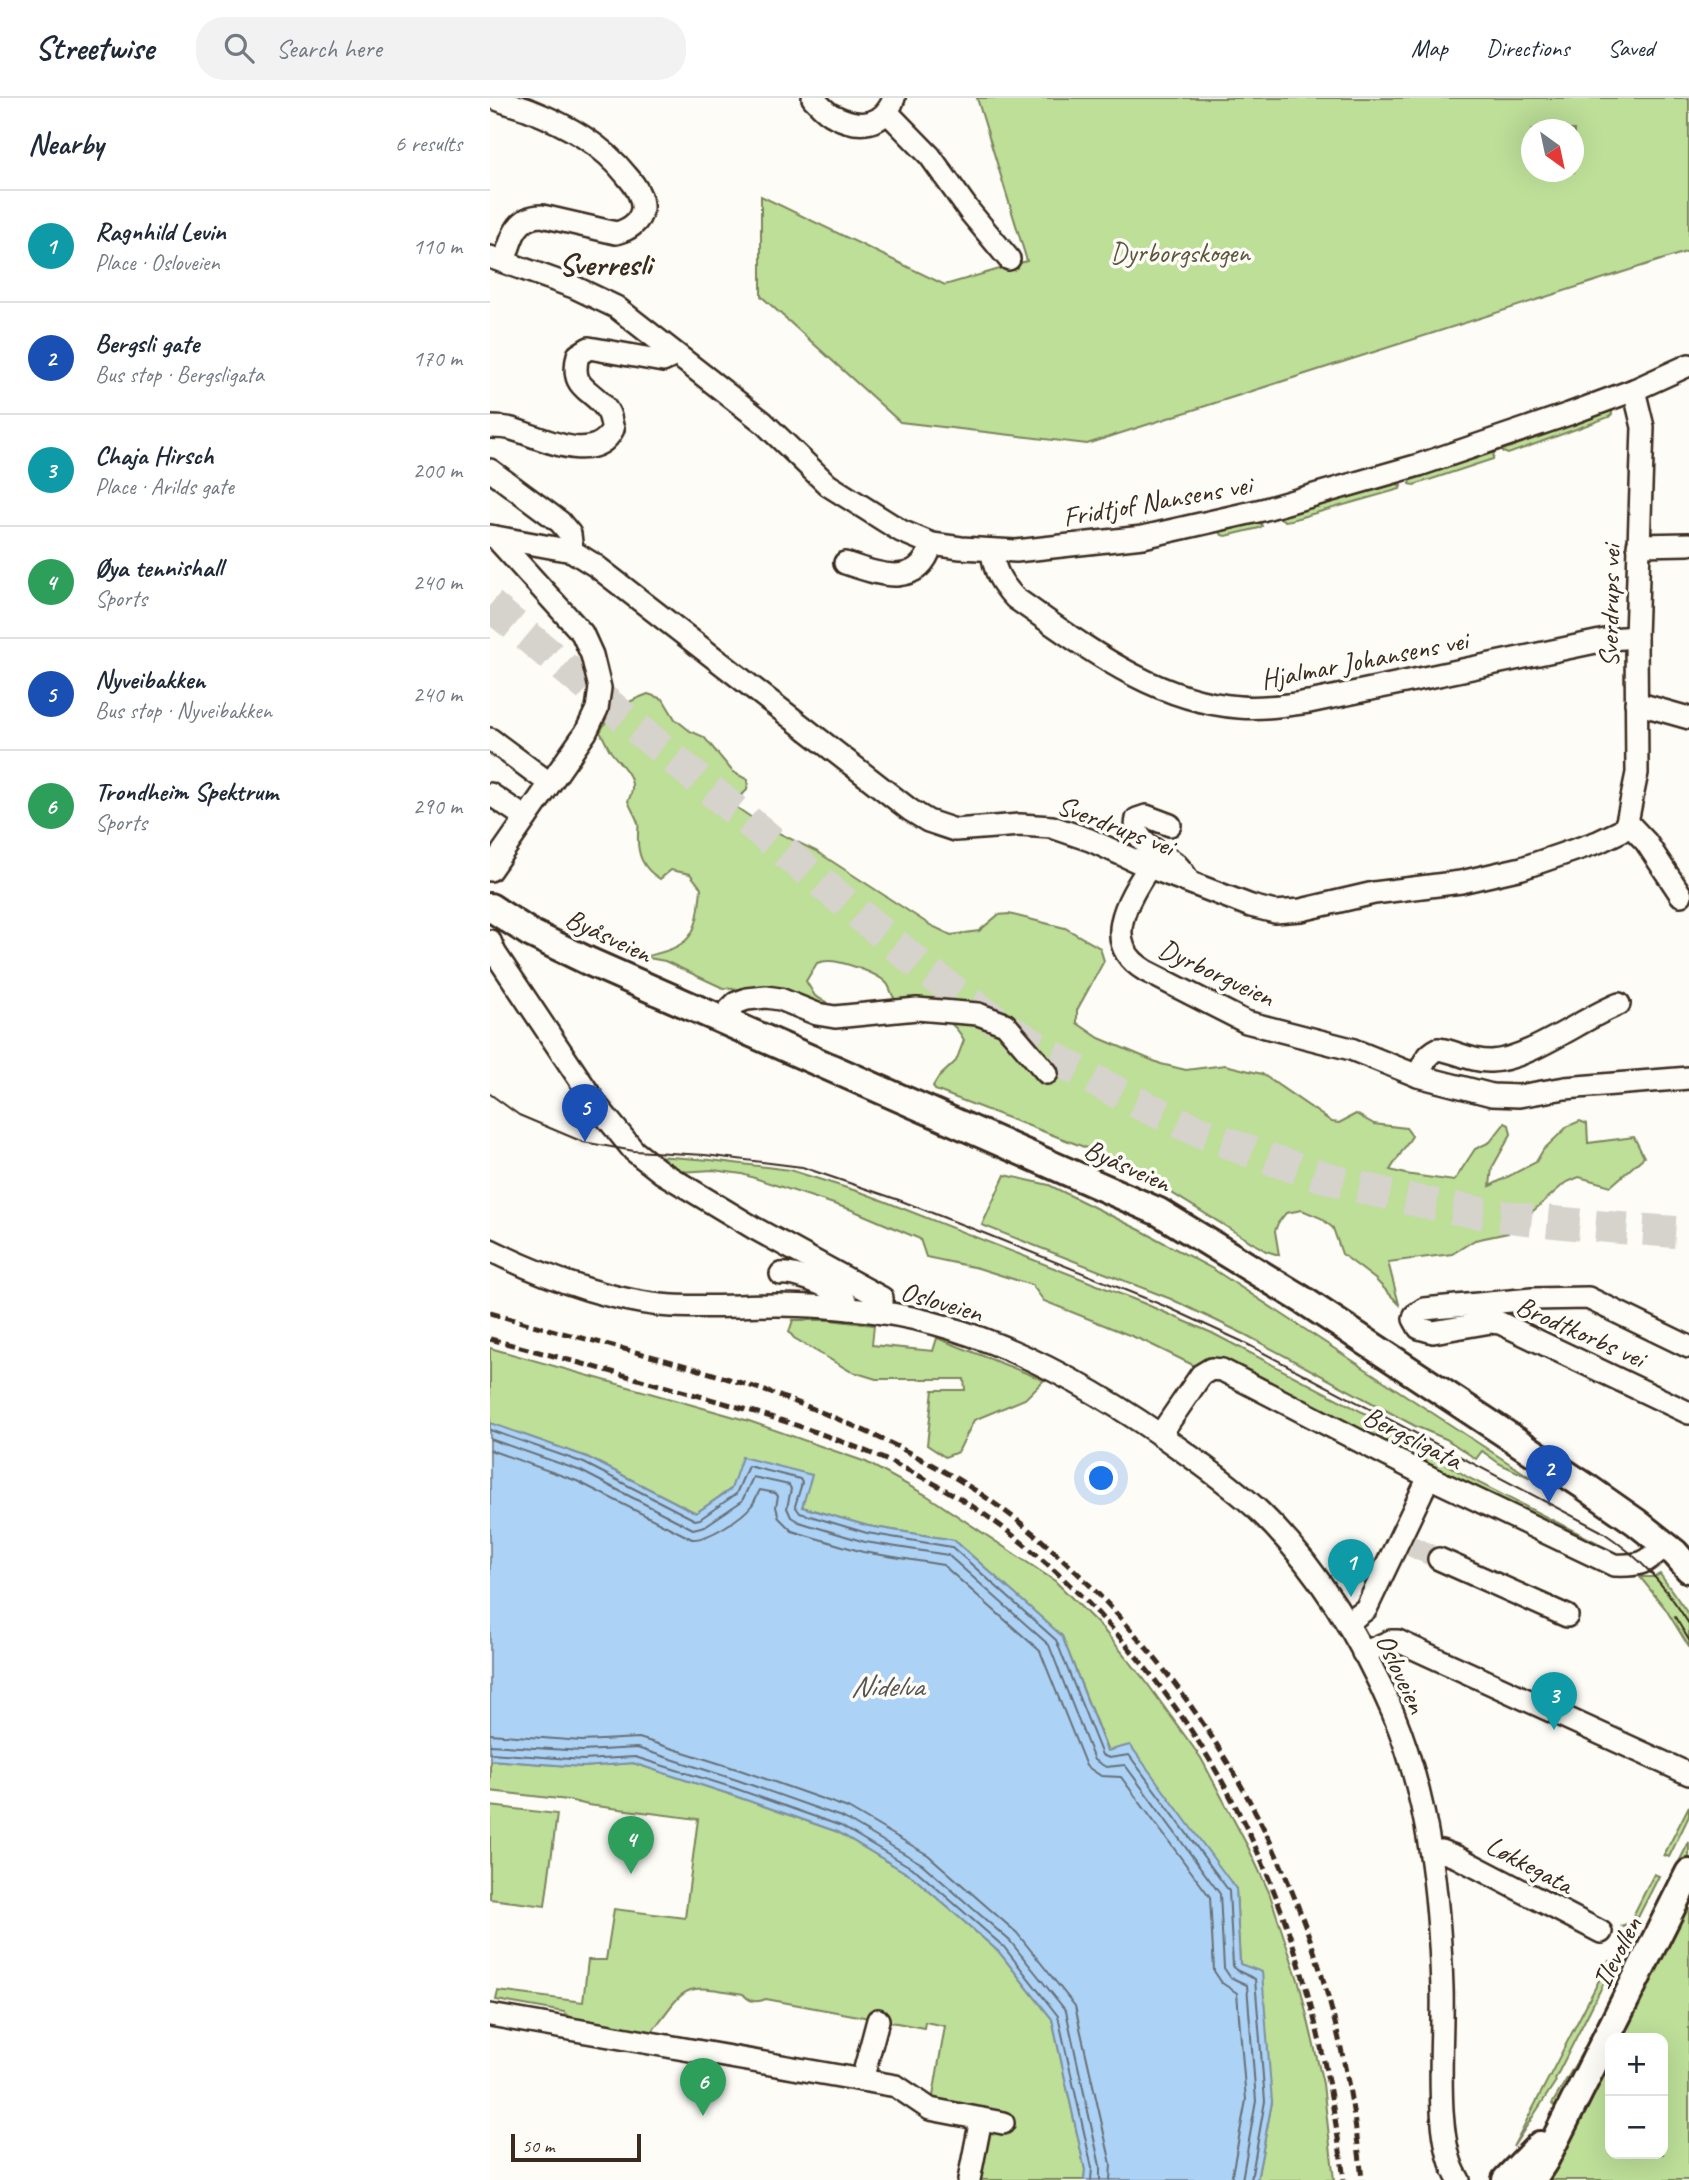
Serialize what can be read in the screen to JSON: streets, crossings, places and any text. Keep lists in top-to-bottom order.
{
  "streets": {
    "main road": ["Byåsveien", "Ilevollen"],
    "street": [
      "Fridtjof Nansens vei",
      "Sverdrups vei",
      "Hjalmar Johansens vei",
      "Dyrborgveien",
      "Osloveien",
      "Brodtkorbs vei",
      "Bergsligata",
      "Løkkegata"
    ]
  },
  "crossings": [
    ["Fridtjof Nansens vei", "Sverdrups vei"],
    ["Fridtjof Nansens vei", "Hjalmar Johansens vei"],
    ["Sverdrups vei", "Hjalmar Johansens vei"],
    ["Sverdrups vei", "Dyrborgveien"],
    ["Byåsveien", "Bergsligata"],
    ["Osloveien", "Bergsligata"],
    ["Osloveien", "Løkkegata"]
  ],
  "districts": ["Sverresli"],
  "water": ["Nidelva"],
  "parks": ["Dyrborgskogen"],
  "scale_bar": "50 m",
  "north": "bottom right",
  "page": {
    "header": "Streetwise",
    "search": "Search here",
    "nav": ["Map", "Directions", "Saved"],
    "heading": ["Nearby", "6 results"],
    "list": [
      {
        "mark": "1",
        "name": "Ragnhild Levin",
        "note": "Place · Osloveien",
        "value": "110 m"
      },
      {
        "mark": "2",
        "name": "Bergsli gate",
        "note": "Bus stop · Bergsligata",
        "value": "170 m"
      },
      {
        "mark": "3",
        "name": "Chaja Hirsch",
        "note": "Place · Arilds gate",
        "value": "200 m"
      },
      {
        "mark": "4",
        "name": "Øya tennishall",
        "note": "Sports",
        "value": "240 m"
      },
      {
        "mark": "5",
        "name": "Nyveibakken",
        "note": "Bus stop · Nyveibakken",
        "value": "240 m"
      },
      {
        "mark": "6",
        "name": "Trondheim Spektrum",
        "note": "Sports",
        "value": "290 m"
      }
    ],
    "pins": [
      "5",
      "2",
      "1",
      "3",
      "4",
      "6"
    ],
    "map_buttons": ["+", "−"],
    "scale": "50 m"
  }
}
